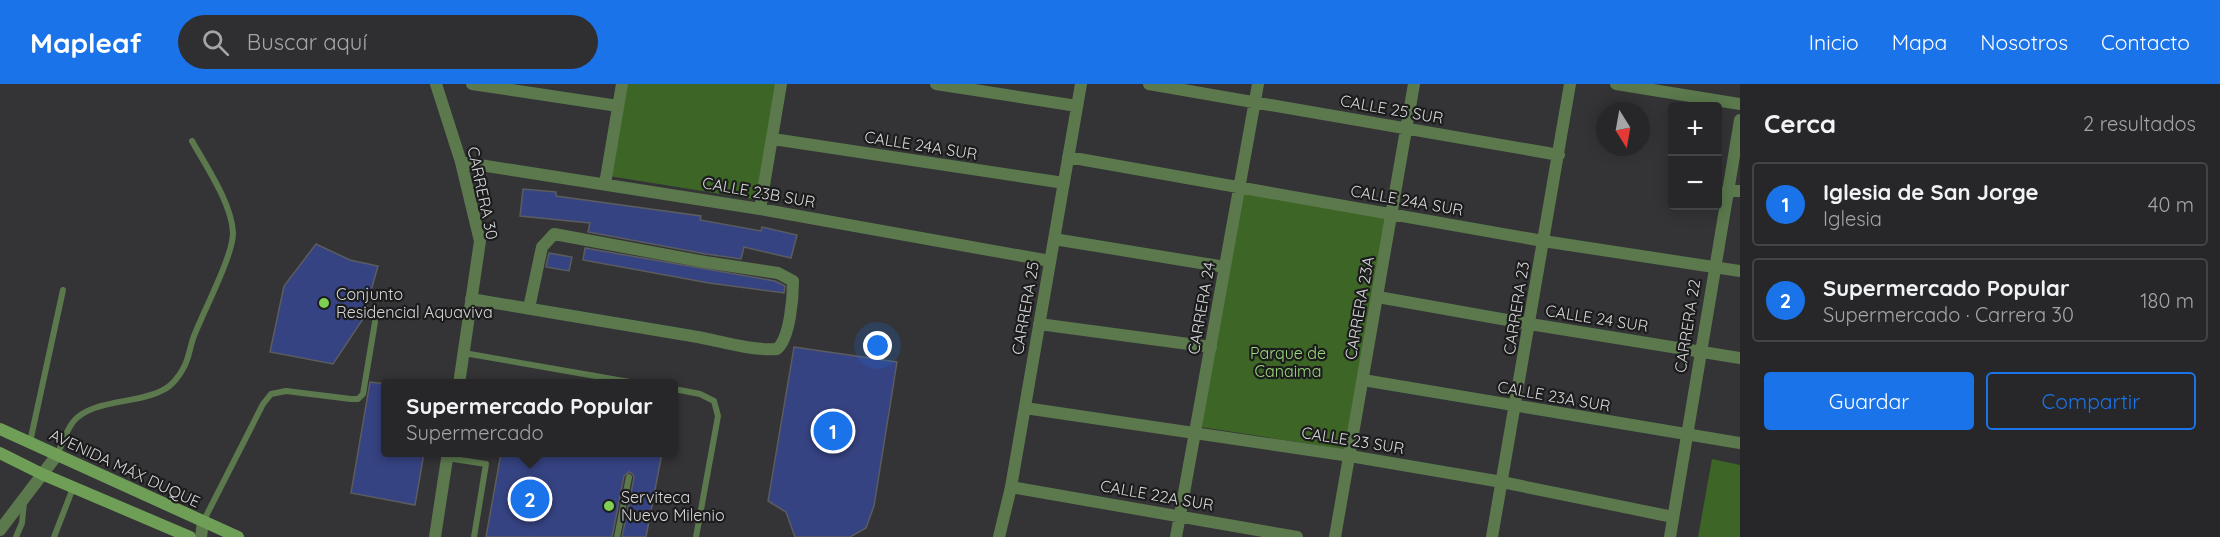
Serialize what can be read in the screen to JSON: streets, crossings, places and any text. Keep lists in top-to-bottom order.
{
  "streets": {
    "main road": ["AVENIDA MÁX DUQUE"],
    "street": [
      "CALLE 25 SUR",
      "CALLE 24A SUR",
      "CALLE 23B SUR",
      "CARRERA 30",
      "CARRERA 25",
      "CARRERA 24",
      "CARRERA 23A",
      "CARRERA 23",
      "CALLE 24 SUR",
      "CARRERA 22",
      "CALLE 23A SUR",
      "CALLE 23 SUR",
      "CALLE 22A SUR"
    ]
  },
  "crossings": [
    ["CALLE 25 SUR", "CARRERA 24"],
    ["CALLE 25 SUR", "CARRERA 23A"],
    ["CALLE 25 SUR", "CARRERA 23"],
    ["CALLE 24A SUR", "CARRERA 25"],
    ["CALLE 24A SUR", "CARRERA 24"],
    ["CALLE 24A SUR", "CARRERA 23A"],
    ["CALLE 24A SUR", "CARRERA 23"],
    ["CALLE 24A SUR", "CARRERA 22"],
    ["CALLE 23B SUR", "CARRERA 30"],
    ["CALLE 23B SUR", "CARRERA 25"],
    ["CARRERA 25", "CALLE 23 SUR"],
    ["CARRERA 25", "CALLE 22A SUR"],
    ["CARRERA 24", "CALLE 23 SUR"],
    ["CARRERA 24", "CALLE 22A SUR"],
    ["CARRERA 23A", "CALLE 24 SUR"],
    ["CARRERA 23A", "CALLE 23A SUR"],
    ["CARRERA 23A", "CALLE 23 SUR"],
    ["CARRERA 23", "CALLE 24 SUR"],
    ["CARRERA 23", "CALLE 23A SUR"],
    ["CARRERA 23", "CALLE 23 SUR"],
    ["CALLE 24 SUR", "CARRERA 22"],
    ["CARRERA 22", "CALLE 23A SUR"],
    ["CARRERA 22", "CALLE 23 SUR"]
  ],
  "parks": ["Parque de Canaima"],
  "places": ["Conjunto Residencial Aquaviva", "Serviteca Nuevo Milenio"],
  "north": "bottom",
  "page": {
    "header": "Mapleaf",
    "search": "Buscar aquí",
    "nav": [
      "Inicio",
      "Mapa",
      "Nosotros",
      "Contacto"
    ],
    "heading": ["Cerca", "2 resultados"],
    "map_buttons": ["+", "−"],
    "list": [
      {
        "mark": "1",
        "name": "Iglesia de San Jorge",
        "note": "Iglesia",
        "value": "40 m"
      },
      {
        "mark": "2",
        "name": "Supermercado Popular",
        "note": "Supermercado · Carrera 30",
        "value": "180 m"
      }
    ],
    "buttons": ["Guardar", "Compartir"],
    "popup": ["Supermercado Popular", "Supermercado"],
    "pins": ["1", "2"]
  }
}
